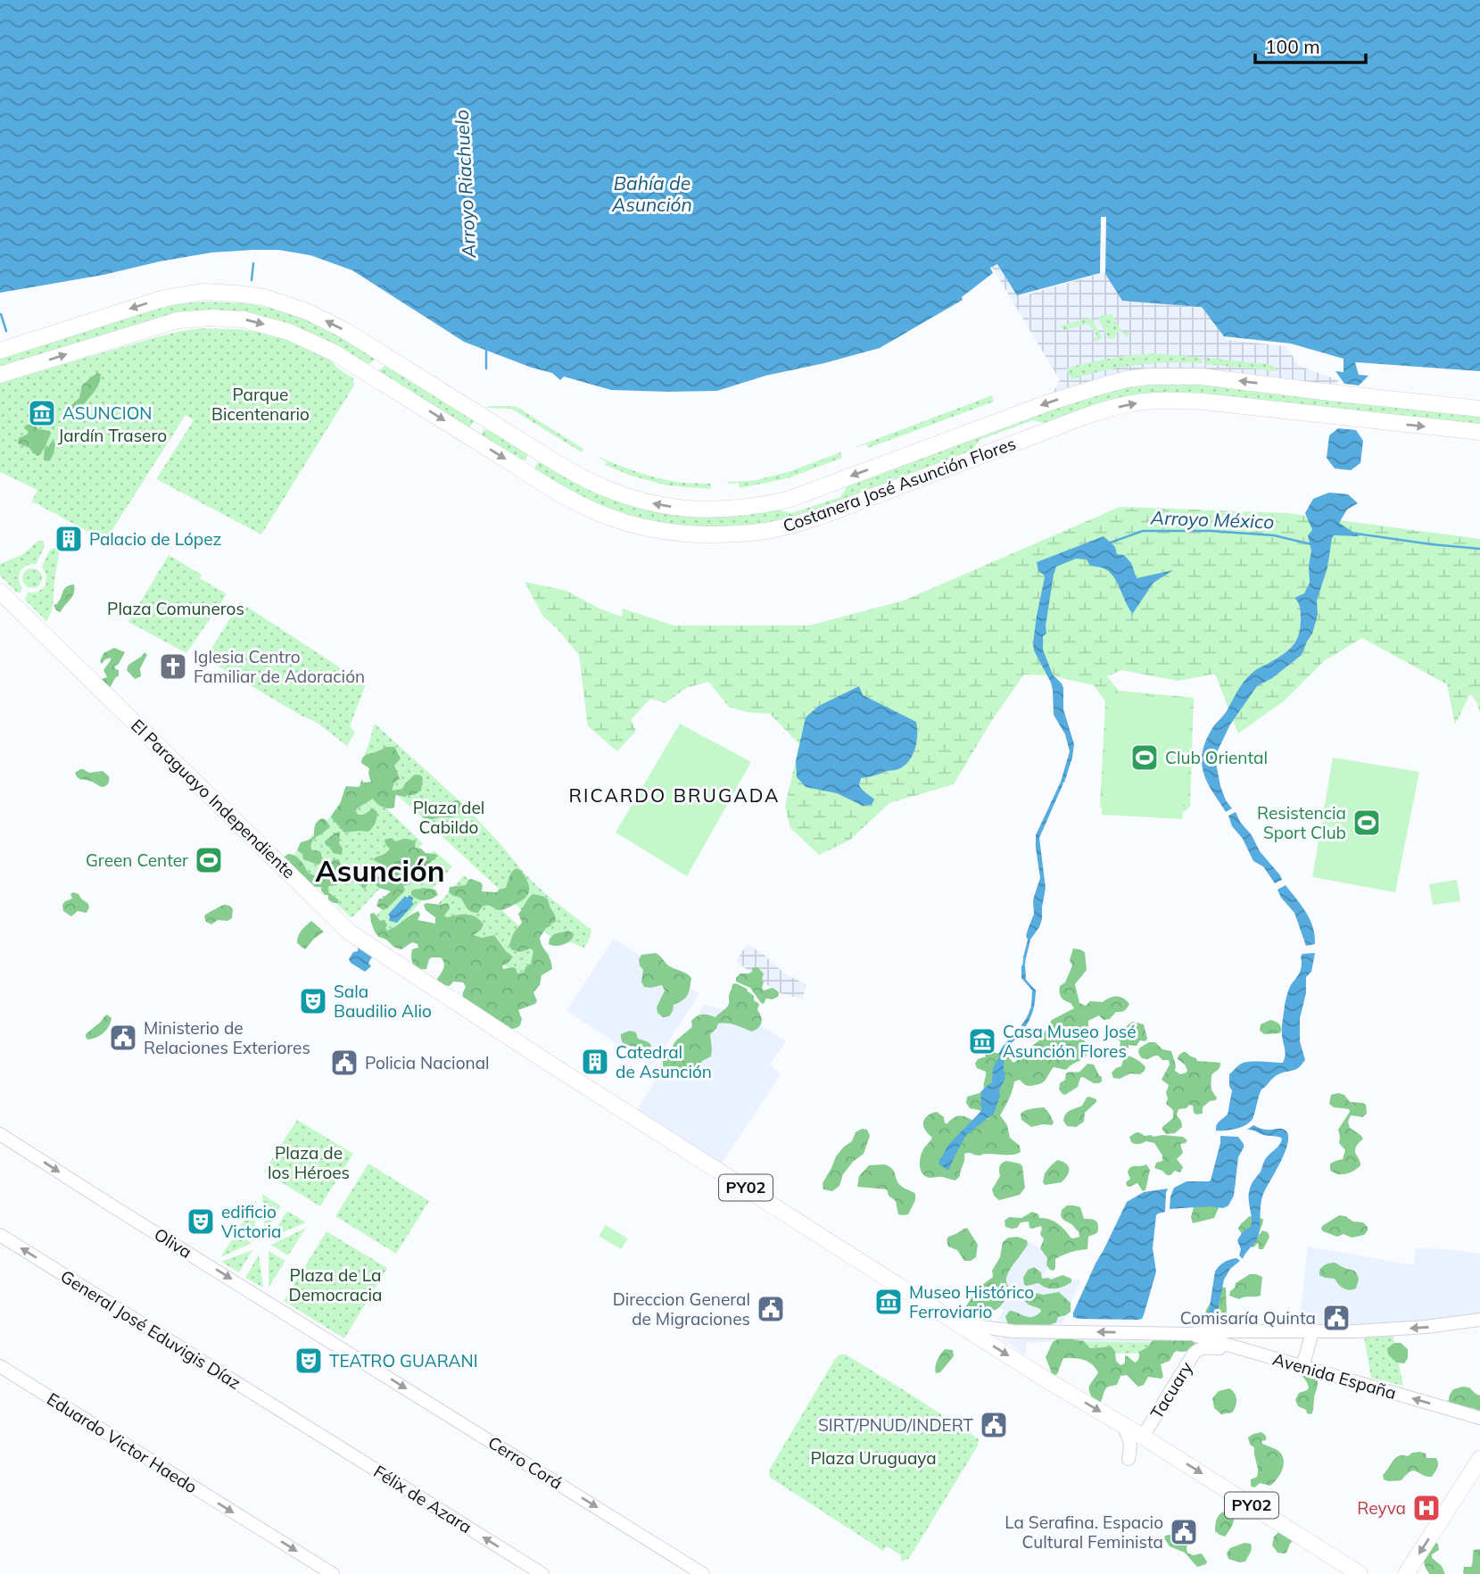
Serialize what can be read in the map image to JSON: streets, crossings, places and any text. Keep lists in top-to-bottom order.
{
  "streets": {
    "highway": ["Costanera José Asunción Flores", "El Paraguayo Independiente", "PY02"],
    "street": [
      "Oliva",
      "General José Eduvigis Díaz",
      "Avenida España",
      "Tacuary",
      "Eduardo Victor Haedo",
      "Cerro Corá",
      "Félix de Azara"
    ]
  },
  "crossings": [
    ["El Paraguayo Independiente", "PY02"],
    ["PY02", "Avenida España"],
    ["PY02", "Tacuary"],
    ["Oliva", "Cerro Corá"],
    ["General José Eduvigis Díaz", "Félix de Azara"],
    ["Avenida España", "Tacuary"]
  ],
  "one_way": [
    "Oliva",
    "General José Eduvigis Díaz",
    "Eduardo Victor Haedo",
    "Cerro Corá",
    "Félix de Azara"
  ],
  "districts": ["RICARDO BRUGADA", "Asunción"],
  "water": ["Arroyo Riachuelo", "Bahía de Asunción", "Arroyo México"],
  "parks": [
    "Parque Bicentenario",
    "Jardín Trasero",
    "Plaza Comuneros",
    "Plaza del Cabildo",
    "Plaza de los Héroes",
    "Plaza de La Democracia",
    "Plaza Uruguaya"
  ],
  "places": {
    "museum": ["ASUNCION", "Casa Museo José Asunción Flores", "Museo Histórico Ferroviario"],
    "building": ["Palacio de López", "Catedral de Asunción"],
    "church": ["Iglesia Centro Familiar de Adoración"],
    "sports": ["Club Oriental", "Resistencia Sport Club", "Green Center"],
    "theatre": ["Sala Baudilio Alio", "edificio Victoria", "TEATRO GUARANI"],
    "public building": [
      "Ministerio de Relaciones Exteriores",
      "Policia Nacional",
      "Direccion General de Migraciones",
      "Comisaría Quinta",
      "SIRT/PNUD/INDERT",
      "La Serafina. Espacio Cultural Feminista"
    ],
    "hospital": ["Reyva"]
  },
  "scale_bar": "100 m"
}
